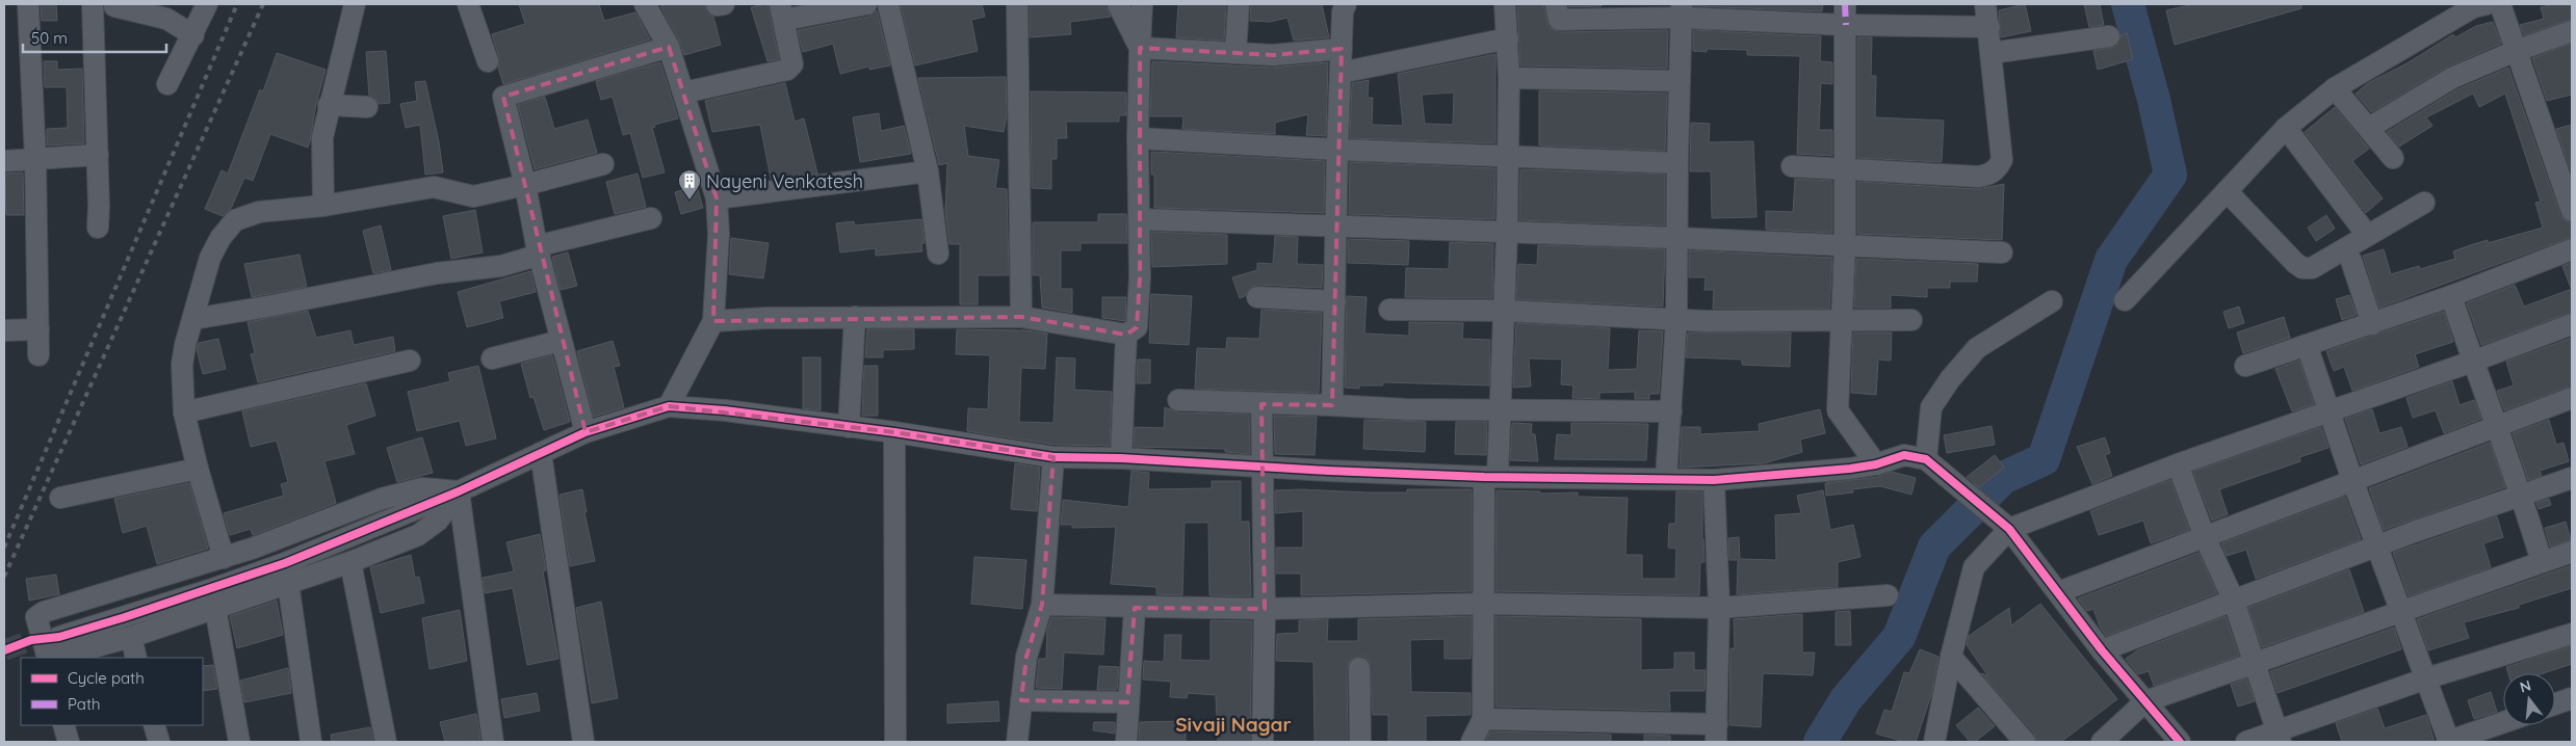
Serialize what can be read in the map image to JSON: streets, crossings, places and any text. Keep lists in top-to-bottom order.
{
  "districts": ["Sivaji Nagar"],
  "places": {
    "building": ["Nayeni Venkatesh"]
  },
  "legend": ["Cycle path", "Path"],
  "scale_bar": "50 m",
  "north": "top"
}
